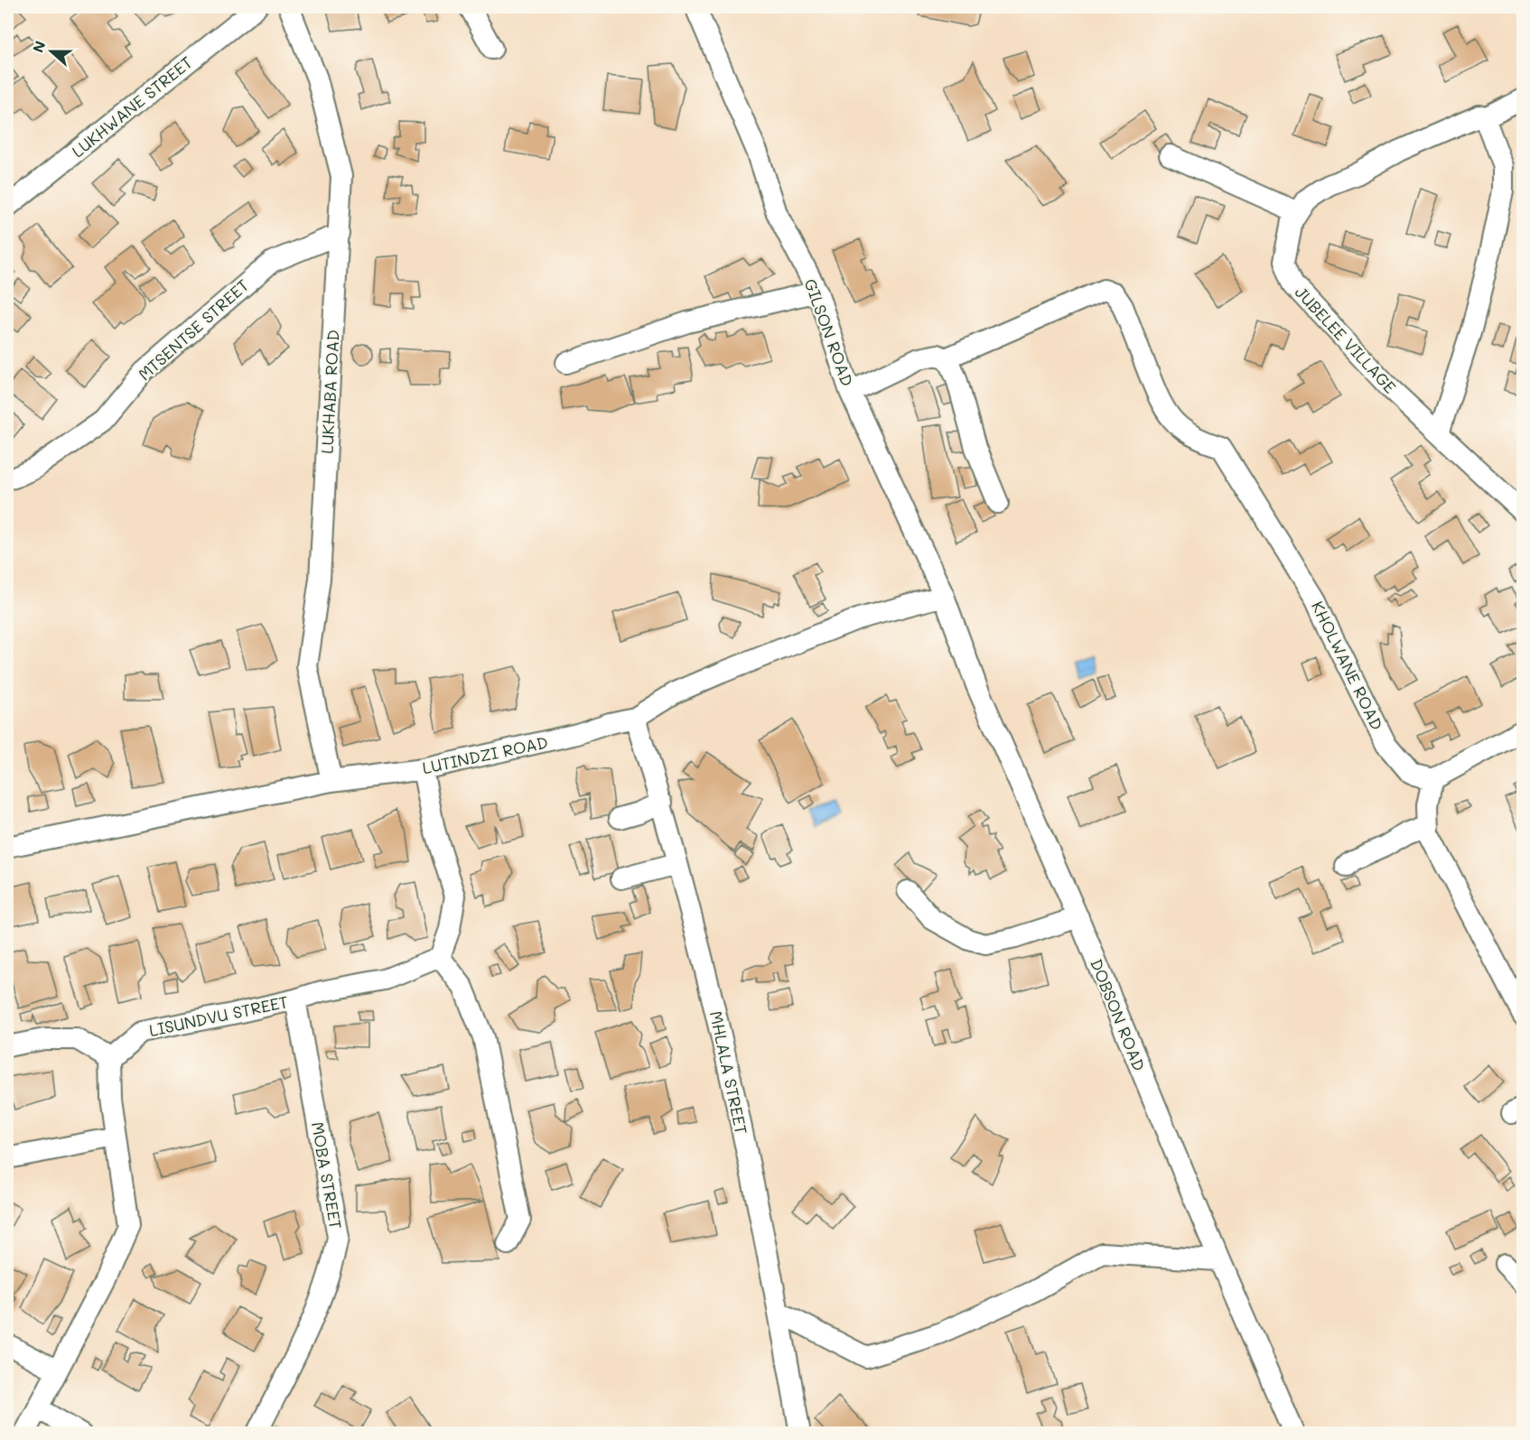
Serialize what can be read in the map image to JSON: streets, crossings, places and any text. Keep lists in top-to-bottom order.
{
  "streets": {
    "street": [
      "LUKHWANE STREET",
      "MTSENTSE STREET",
      "GILSON ROAD",
      "JUBELEE VILLAGE",
      "LUKHABA ROAD",
      "KHOLWANE ROAD",
      "LUTINDZI ROAD",
      "DOBSON ROAD",
      "LISUNDVU STREET",
      "MHLALA STREET",
      "MOBA STREET"
    ]
  },
  "crossings": [
    ["MTSENTSE STREET", "LUKHABA ROAD"],
    ["GILSON ROAD", "LUTINDZI ROAD"],
    ["GILSON ROAD", "DOBSON ROAD"],
    ["LUKHABA ROAD", "LUTINDZI ROAD"],
    ["LUTINDZI ROAD", "DOBSON ROAD"],
    ["LUTINDZI ROAD", "MHLALA STREET"],
    ["LISUNDVU STREET", "MOBA STREET"]
  ],
  "north": "left"
}
